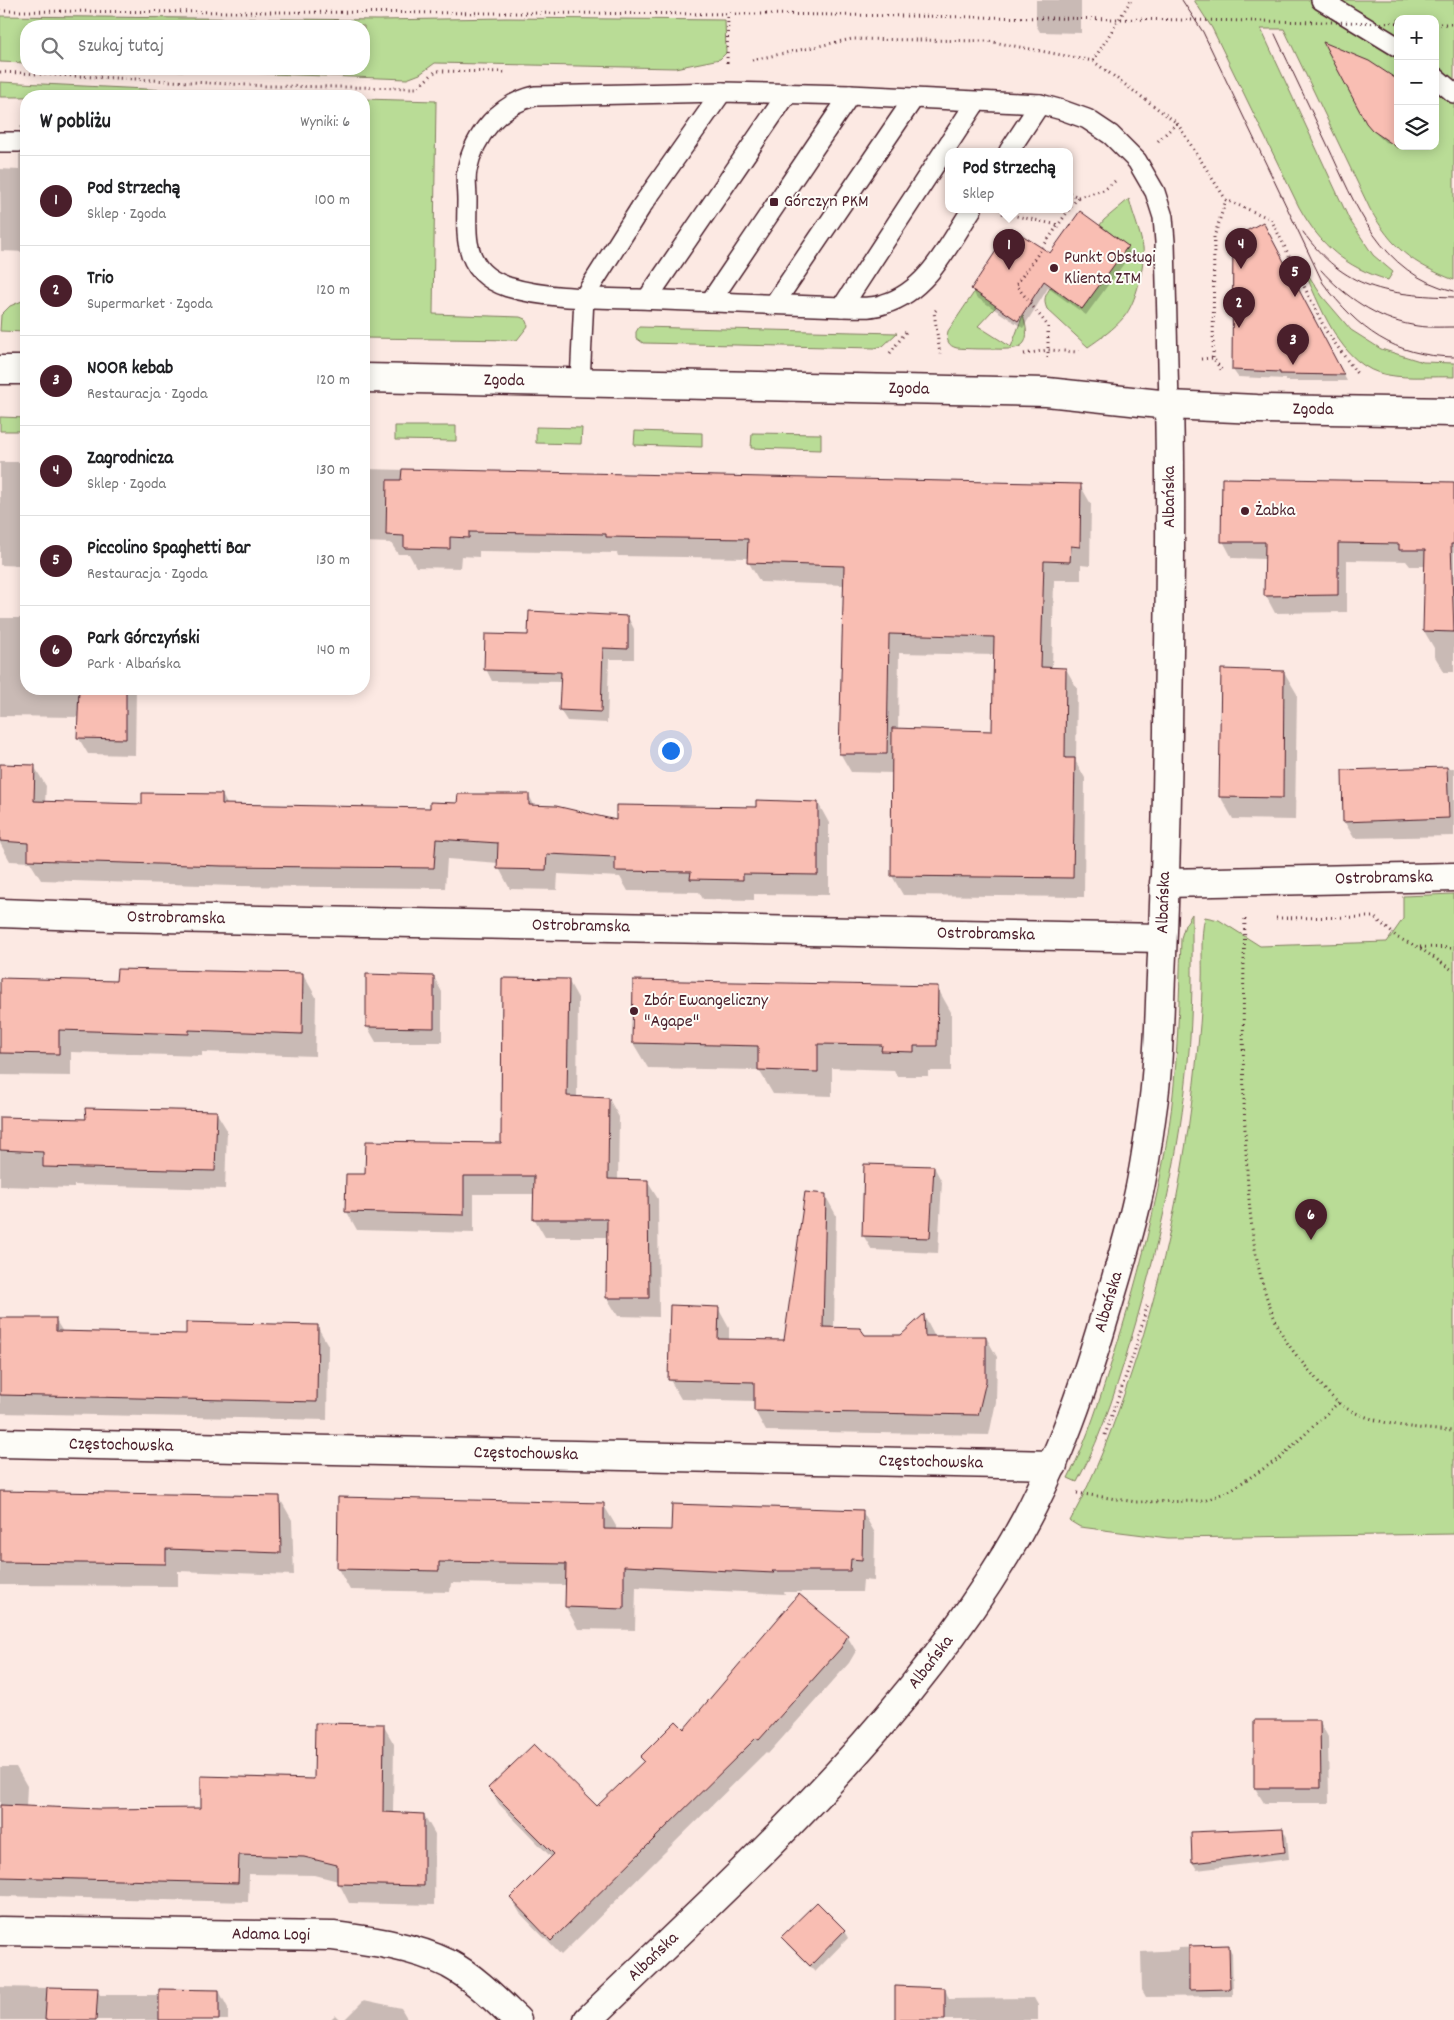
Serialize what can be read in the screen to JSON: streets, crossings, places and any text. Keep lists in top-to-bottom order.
{
  "streets": {
    "street": [
      "Zgoda",
      "Albańska",
      "Ostrobramska",
      "Częstochowska",
      "Adama Logi"
    ]
  },
  "crossings": [
    ["Zgoda", "Albańska"],
    ["Albańska", "Ostrobramska"],
    ["Albańska", "Częstochowska"]
  ],
  "places": {
    "transit": ["Górczyn PKM"],
    "other": ["Punkt Obsługi Klienta ZTM", "Żabka", "Zbór Ewangeliczny \"Agape\""]
  },
  "page": {
    "map_buttons": ["+", "−"],
    "search": "Szukaj tutaj",
    "heading": ["W pobliżu", "Wyniki: 6"],
    "popup": ["Pod Strzechą", "Sklep"],
    "list": [
      {
        "mark": "1",
        "name": "Pod Strzechą",
        "note": "Sklep · Zgoda",
        "value": "100 m"
      },
      {
        "mark": "2",
        "name": "Trio",
        "note": "Supermarket · Zgoda",
        "value": "120 m"
      },
      {
        "mark": "3",
        "name": "NOOR kebab",
        "note": "Restauracja · Zgoda",
        "value": "120 m"
      },
      {
        "mark": "4",
        "name": "Zagrodnicza",
        "note": "Sklep · Zgoda",
        "value": "130 m"
      },
      {
        "mark": "5",
        "name": "Piccolino Spaghetti Bar",
        "note": "Restauracja · Zgoda",
        "value": "130 m"
      },
      {
        "mark": "6",
        "name": "Park Górczyński",
        "note": "Park · Albańska",
        "value": "140 m"
      }
    ],
    "pins": [
      "4",
      "1",
      "5",
      "2",
      "3",
      "6"
    ]
  }
}
